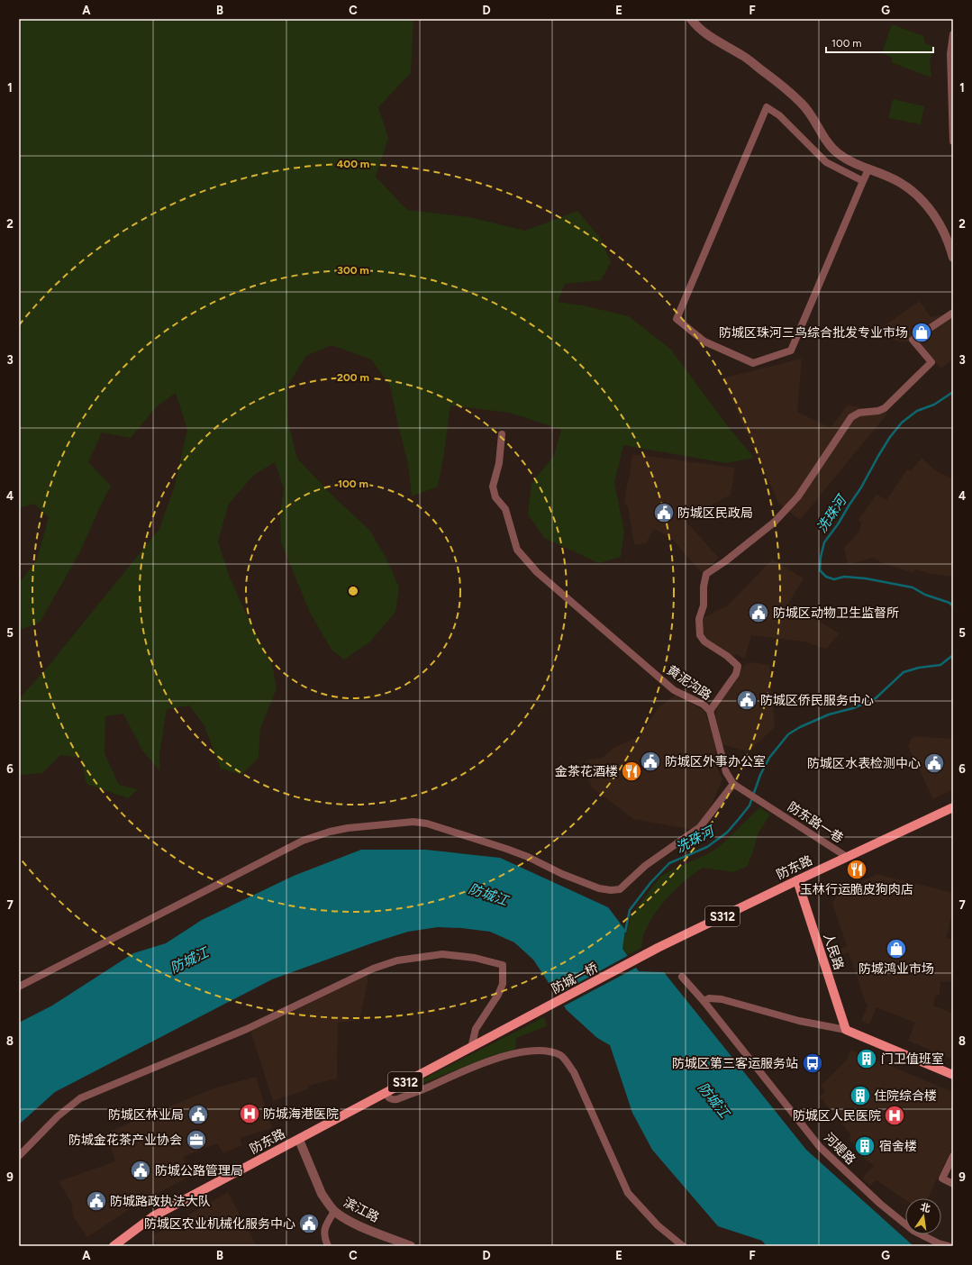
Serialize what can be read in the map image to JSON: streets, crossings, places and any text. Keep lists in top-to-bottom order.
{
  "streets": {
    "main road": [
      "防东路",
      "S312",
      "人民路",
      "防城一桥"
    ],
    "street": [
      "黄泥沟路",
      "防东路一巷",
      "河堤路",
      "滨江路"
    ]
  },
  "crossings": [
    ["黄泥沟路", "防东路一巷"],
    ["防东路一巷", "防东路"],
    ["防东路", "人民路"],
    ["防东路", "防城一桥"],
    ["防东路", "滨江路"]
  ],
  "water": ["洗珠河", "防城江"],
  "places": {
    "shop": ["防城区珠河三鸟综合批发专业市场", "防城鸿业市场"],
    "public building": [
      "防城区民政局",
      "防城区动物卫生监督所",
      "防城区侨民服务中心",
      "防城区外事办公室",
      "防城区水表检测中心",
      "防城区林业局",
      "防城公路管理局",
      "防城路政执法大队",
      "防城区农业机械化服务中心"
    ],
    "restaurant": ["金茶花酒楼", "玉林行运脆皮狗肉店"],
    "building": ["门卫值班室", "住院综合楼", "宿舍楼"],
    "bus stop": ["防城区第三客运服务站"],
    "hospital": ["防城海港医院", "防城区人民医院"],
    "office": ["防城金花茶产业协会"]
  },
  "scale_bar": "100 m",
  "north": "top",
  "grid": {
    "columns": [
      "A",
      "B",
      "C",
      "D",
      "E",
      "F",
      "G"
    ],
    "rows": [
      "1",
      "2",
      "3",
      "4",
      "5",
      "6",
      "7",
      "8",
      "9"
    ]
  },
  "rings": [
    "400 m",
    "300 m",
    "200 m",
    "100 m"
  ]
}
